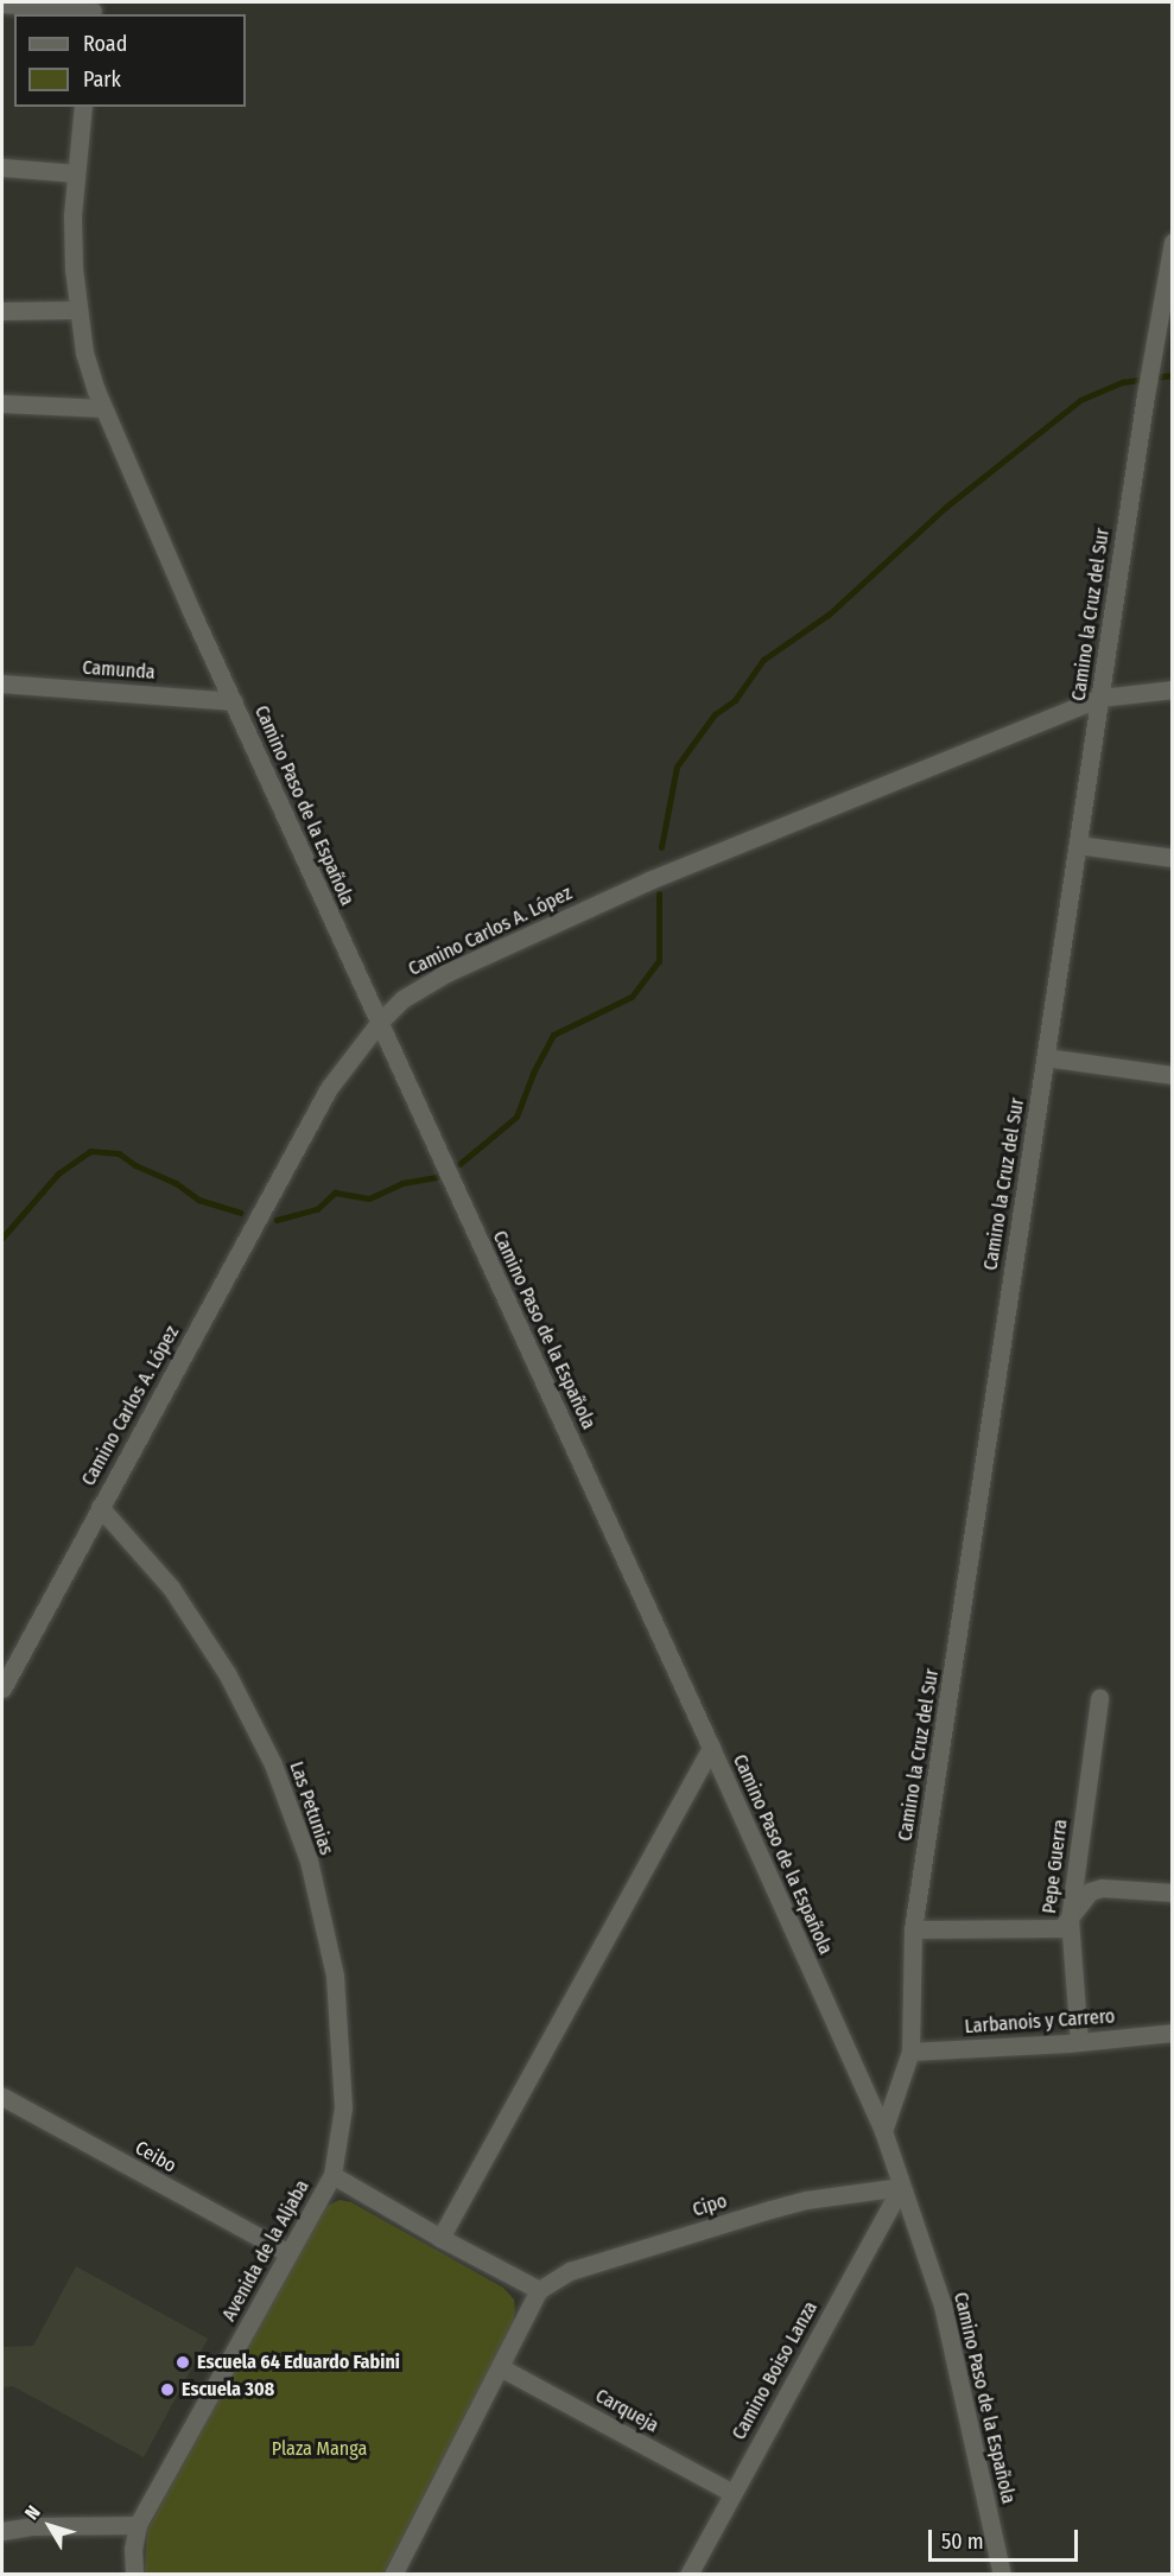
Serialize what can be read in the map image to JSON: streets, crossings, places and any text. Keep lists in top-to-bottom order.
{
  "streets": {
    "street": [
      "Camino la Cruz del Sur",
      "Camunda",
      "Camino Paso de la Española",
      "Camino Carlos A. López",
      "Las Petunias",
      "Pepe Guerra",
      "Larbanois y Carrero",
      "Ceibo",
      "Cipo",
      "Avenida de la Aljaba",
      "Camino Boiso Lanza",
      "Carqueja"
    ]
  },
  "crossings": [
    ["Camino la Cruz del Sur", "Camino Paso de la Española"],
    ["Camino la Cruz del Sur", "Camino Carlos A. López"],
    ["Camino la Cruz del Sur", "Larbanois y Carrero"],
    ["Camunda", "Camino Paso de la Española"],
    ["Camino Paso de la Española", "Camino Carlos A. López"],
    ["Camino Paso de la Española", "Cipo"],
    ["Camino Paso de la Española", "Camino Boiso Lanza"],
    ["Camino Carlos A. López", "Las Petunias"],
    ["Las Petunias", "Avenida de la Aljaba"],
    ["Pepe Guerra", "Larbanois y Carrero"],
    ["Ceibo", "Avenida de la Aljaba"],
    ["Cipo", "Avenida de la Aljaba"],
    ["Cipo", "Camino Boiso Lanza"],
    ["Camino Boiso Lanza", "Carqueja"]
  ],
  "parks": ["Plaza Manga"],
  "places": ["Escuela 64 Eduardo Fabini", "Escuela 308"],
  "legend": ["Road", "Park"],
  "scale_bar": "50 m",
  "north": "top left"
}
